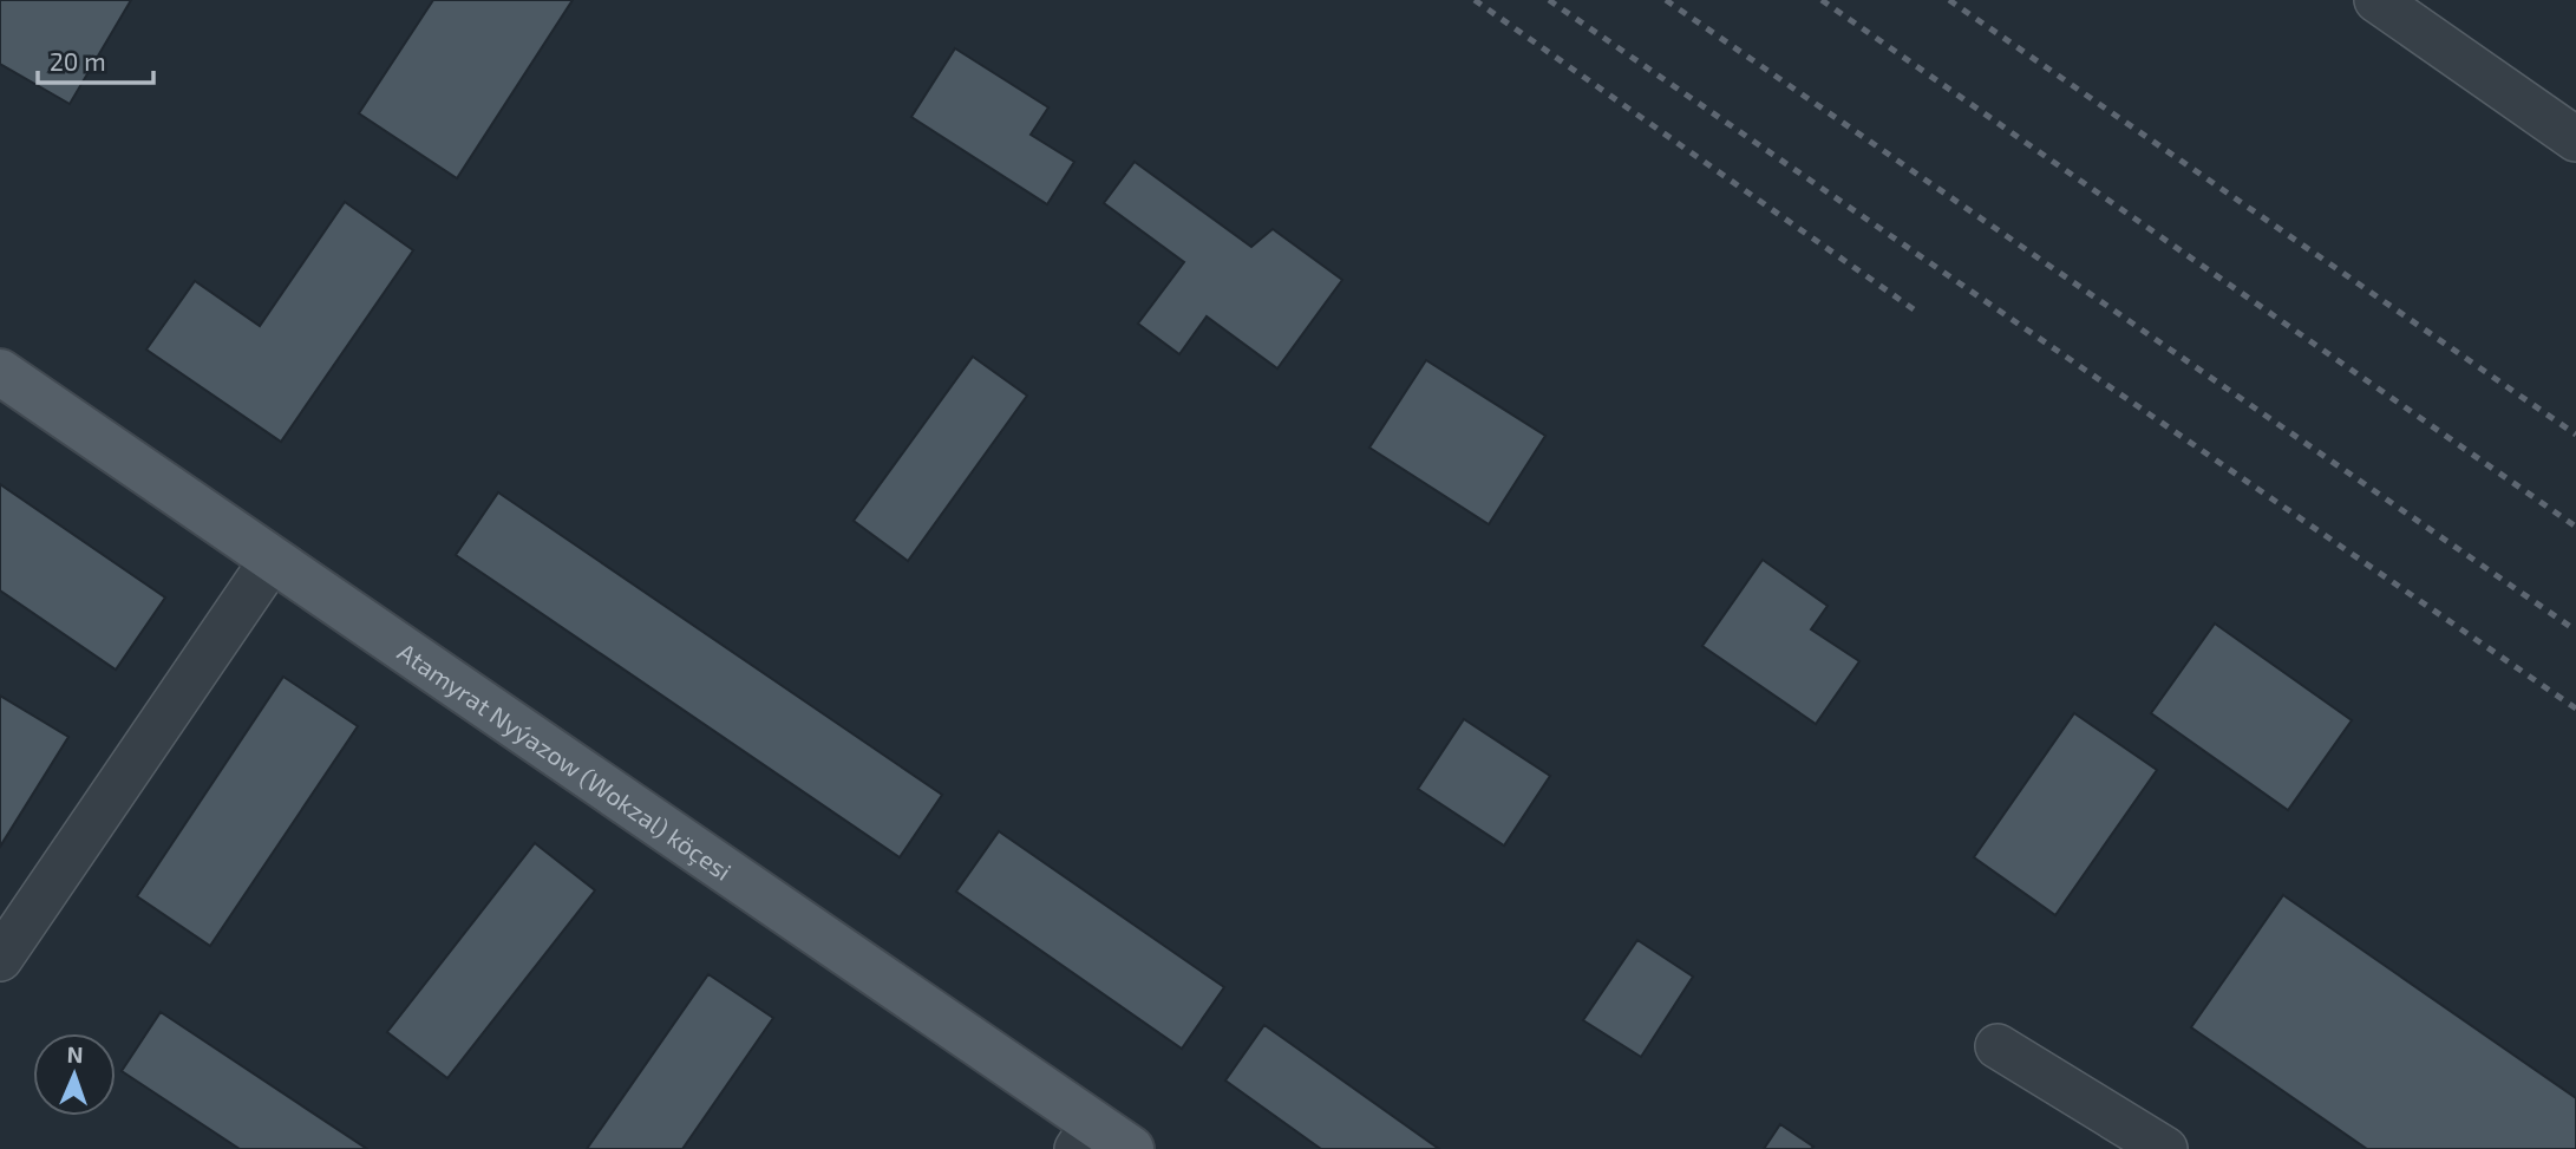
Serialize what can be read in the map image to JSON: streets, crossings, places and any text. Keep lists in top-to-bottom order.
{
  "streets": {
    "main road": ["Atamyrat Nyýazow (Wokzal) köçesi"]
  },
  "scale_bar": "20 m",
  "north": "top"
}
